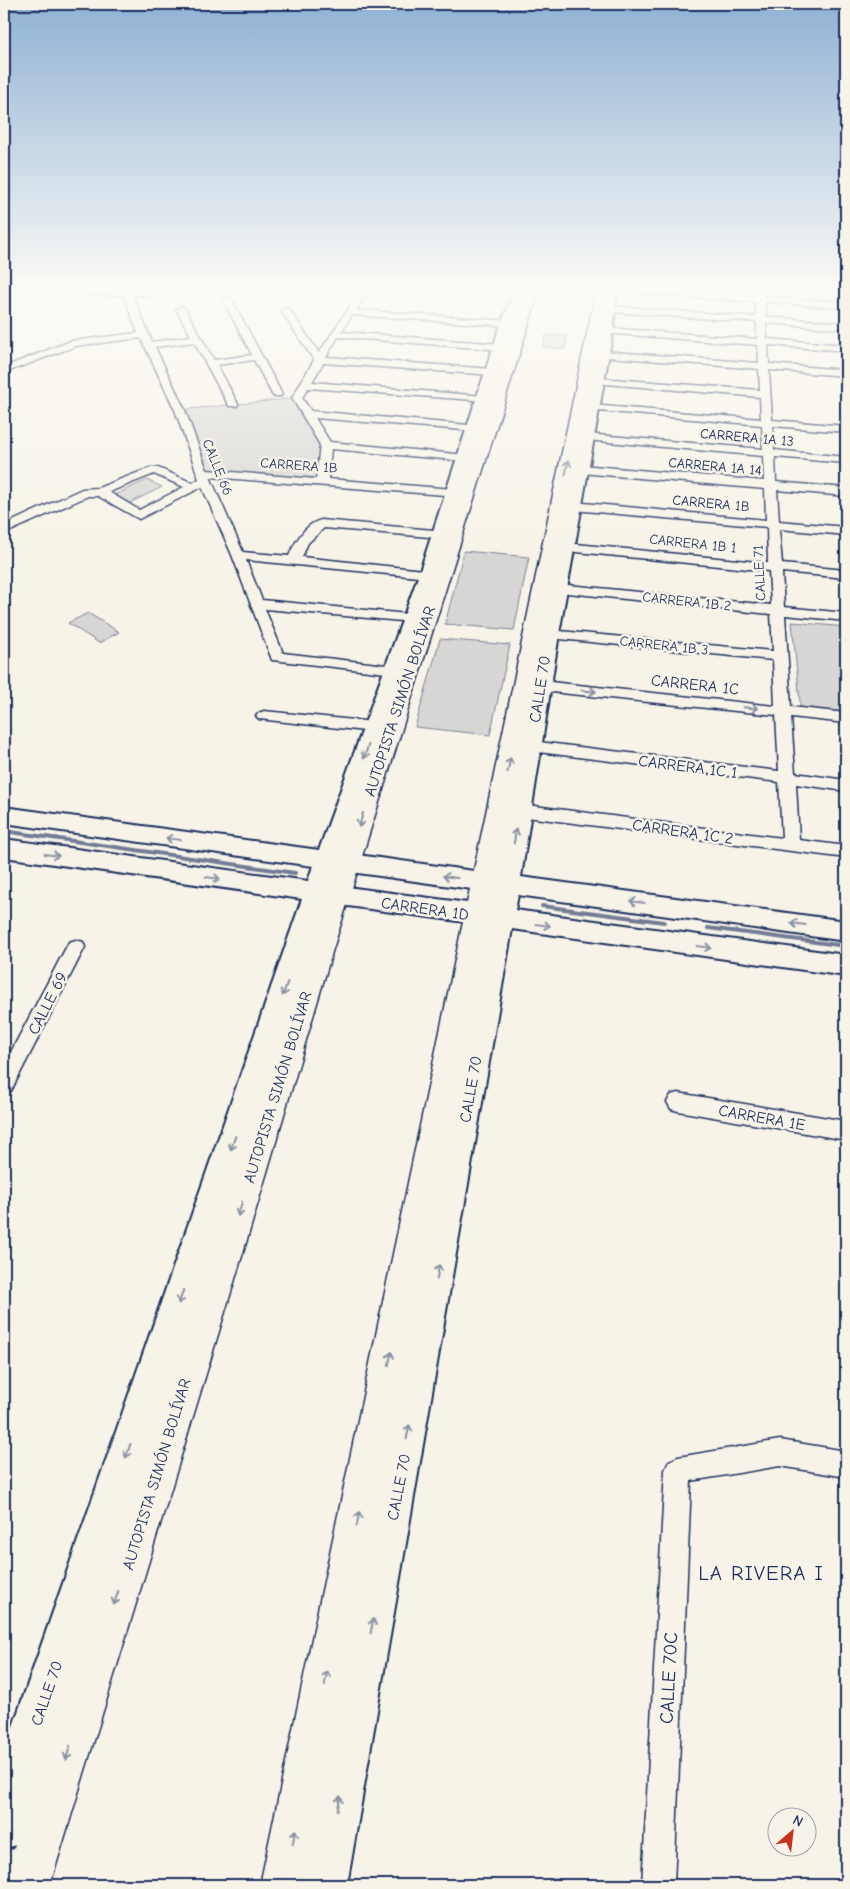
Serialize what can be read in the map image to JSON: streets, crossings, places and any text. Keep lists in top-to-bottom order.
{
  "streets": {
    "highway": ["AUTOPISTA SIMÓN BOLÍVAR"],
    "street": [
      "CARRERA 1A 13",
      "CARRERA 1B",
      "CARRERA 1A 14",
      "CALLE 66",
      "CARRERA 1B 1",
      "CALLE 71",
      "CARRERA 1B 2",
      "CARRERA 1B 3",
      "CARRERA 1C",
      "CALLE 70",
      "CARRERA 1C 1",
      "CARRERA 1C 2",
      "CARRERA 1D",
      "CALLE 69",
      "CARRERA 1E",
      "CALLE 70C"
    ]
  },
  "crossings": [
    ["CARRERA 1A 13", "CALLE 71"],
    ["CARRERA 1A 13", "CALLE 70"],
    ["CARRERA 1B", "CALLE 66"],
    ["CARRERA 1B", "CALLE 71"],
    ["CARRERA 1B", "CALLE 70"],
    ["CARRERA 1A 14", "CALLE 71"],
    ["CARRERA 1A 14", "CALLE 70"],
    ["CALLE 66", "AUTOPISTA SIMÓN BOLÍVAR"],
    ["CARRERA 1B 1", "CALLE 71"],
    ["CARRERA 1B 1", "CALLE 70"],
    ["CALLE 71", "CARRERA 1B 2"],
    ["CALLE 71", "CARRERA 1B 3"],
    ["CALLE 71", "CARRERA 1C"],
    ["CALLE 71", "CARRERA 1C 1"],
    ["CALLE 71", "CARRERA 1C 2"],
    ["CARRERA 1B 2", "CALLE 70"],
    ["CARRERA 1B 3", "CALLE 70"],
    ["CARRERA 1C", "CALLE 70"],
    ["CALLE 70", "AUTOPISTA SIMÓN BOLÍVAR"],
    ["CALLE 70", "CARRERA 1C 1"],
    ["CALLE 70", "CARRERA 1C 2"],
    ["CALLE 70", "CARRERA 1D"],
    ["AUTOPISTA SIMÓN BOLÍVAR", "CARRERA 1D"]
  ],
  "one_way": ["CARRERA 1C"],
  "districts": ["LA RIVERA I"],
  "north": "top right"
}
